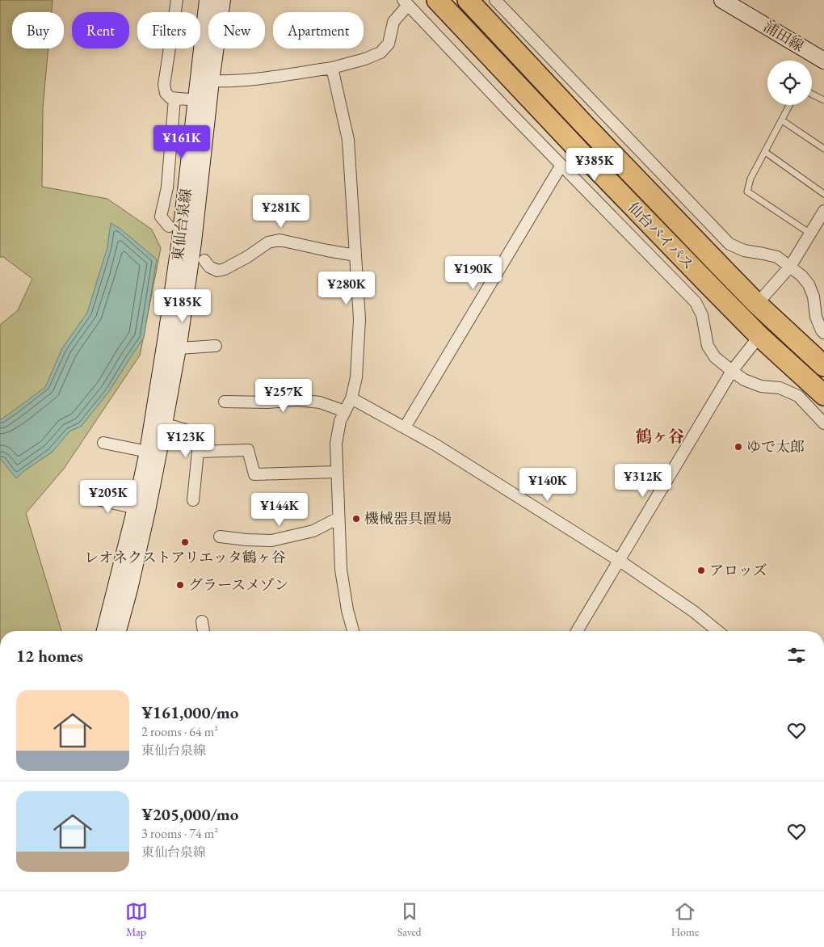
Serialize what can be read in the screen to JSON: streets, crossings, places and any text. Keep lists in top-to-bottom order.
{
  "streets": {
    "highway": ["仙台バイパス"],
    "street": ["浦田線", "東仙台泉線"]
  },
  "districts": ["鶴ヶ谷"],
  "places": [
    "ゆで太郎",
    "機械器具置場",
    "レオネクストアリエッタ鶴ヶ谷",
    "アロッズ",
    "グラースメゾン"
  ],
  "page": {
    "chip": [
      "Buy",
      "Rent",
      "Filters",
      "New",
      "Apartment"
    ],
    "price": [
      "¥161K",
      "¥385K",
      "¥281K",
      "¥190K",
      "¥280K",
      "¥185K",
      "¥257K",
      "¥123K",
      "¥312K",
      "¥140K",
      "¥205K",
      "¥144K"
    ],
    "heading": "12 homes",
    "list": [
      {
        "name": "¥161,000/mo",
        "note": "2 rooms · 64 m² · 東仙台泉線"
      },
      {
        "name": "¥205,000/mo",
        "note": "3 rooms · 74 m² · 東仙台泉線"
      }
    ],
    "tabs": ["Map", "Saved", "Home"]
  }
}
